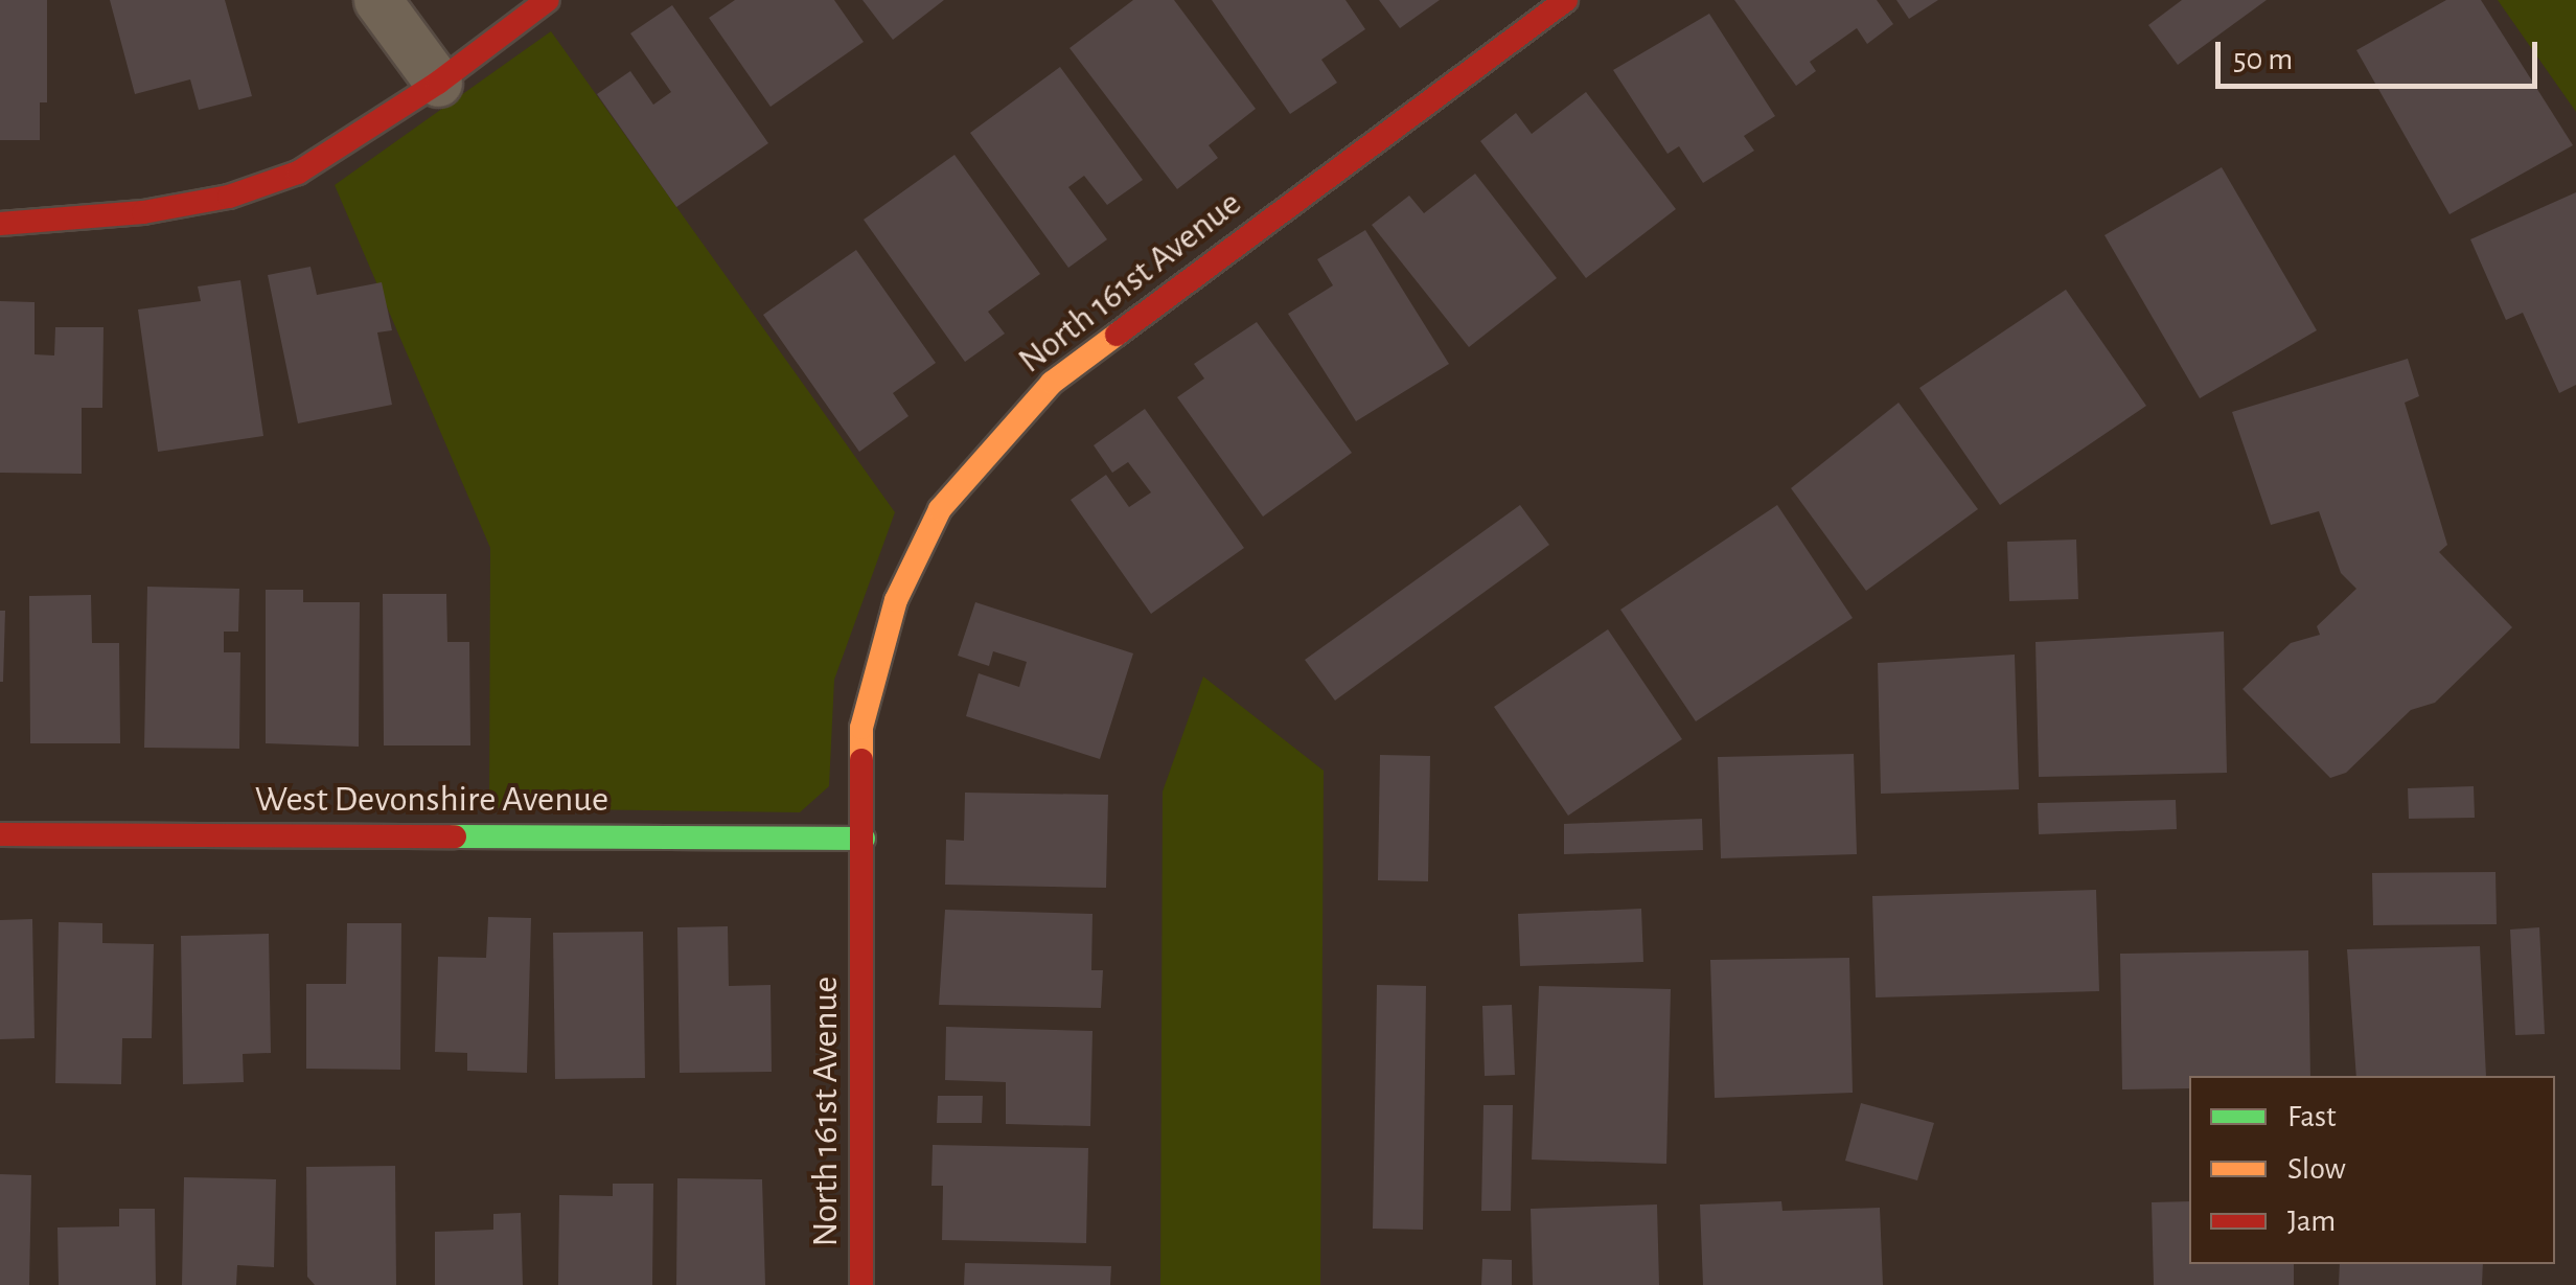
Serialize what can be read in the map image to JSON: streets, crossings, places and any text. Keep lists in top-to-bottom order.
{
  "streets": {
    "street": ["North 161st Avenue", "West Devonshire Avenue"]
  },
  "crossings": [
    ["North 161st Avenue", "West Devonshire Avenue"]
  ],
  "legend": ["Fast", "Slow", "Jam"],
  "scale_bar": "50 m"
}
